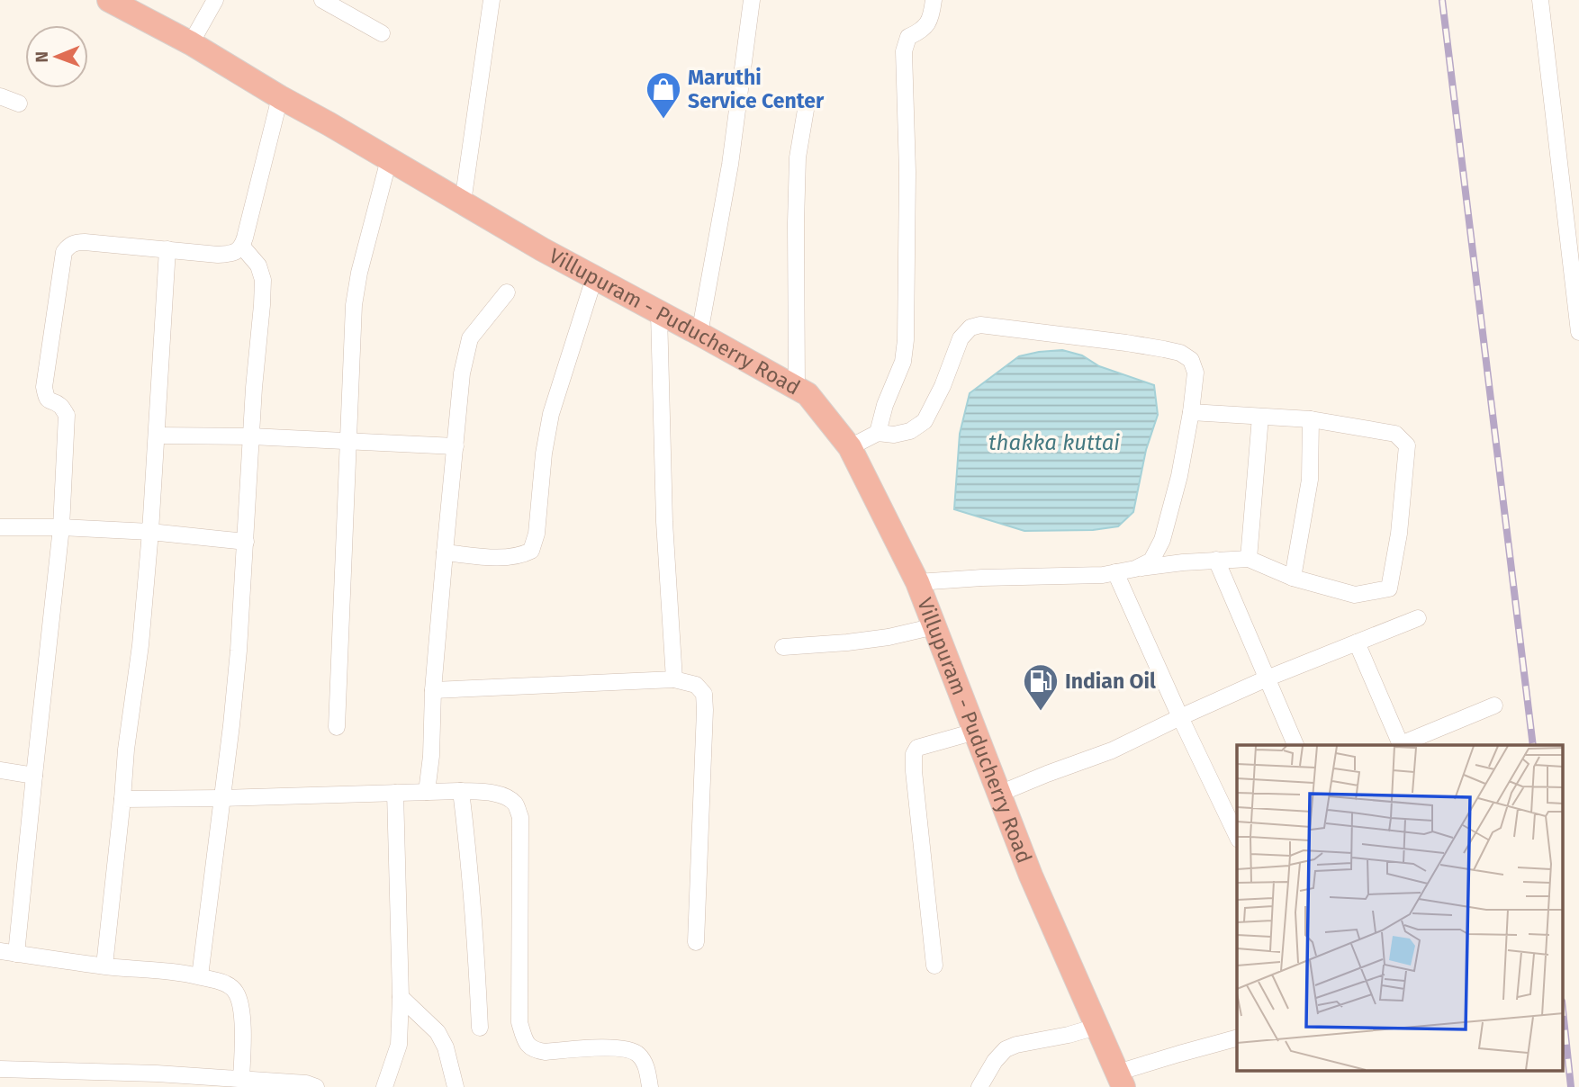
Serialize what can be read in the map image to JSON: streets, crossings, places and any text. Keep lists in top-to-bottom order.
{
  "streets": {
    "highway": ["Villupuram - Puducherry Road"]
  },
  "water": ["thakka kuttai"],
  "places": {
    "shop": ["Maruthi Service Center"],
    "fuel station": ["Indian Oil"]
  },
  "north": "left"
}
